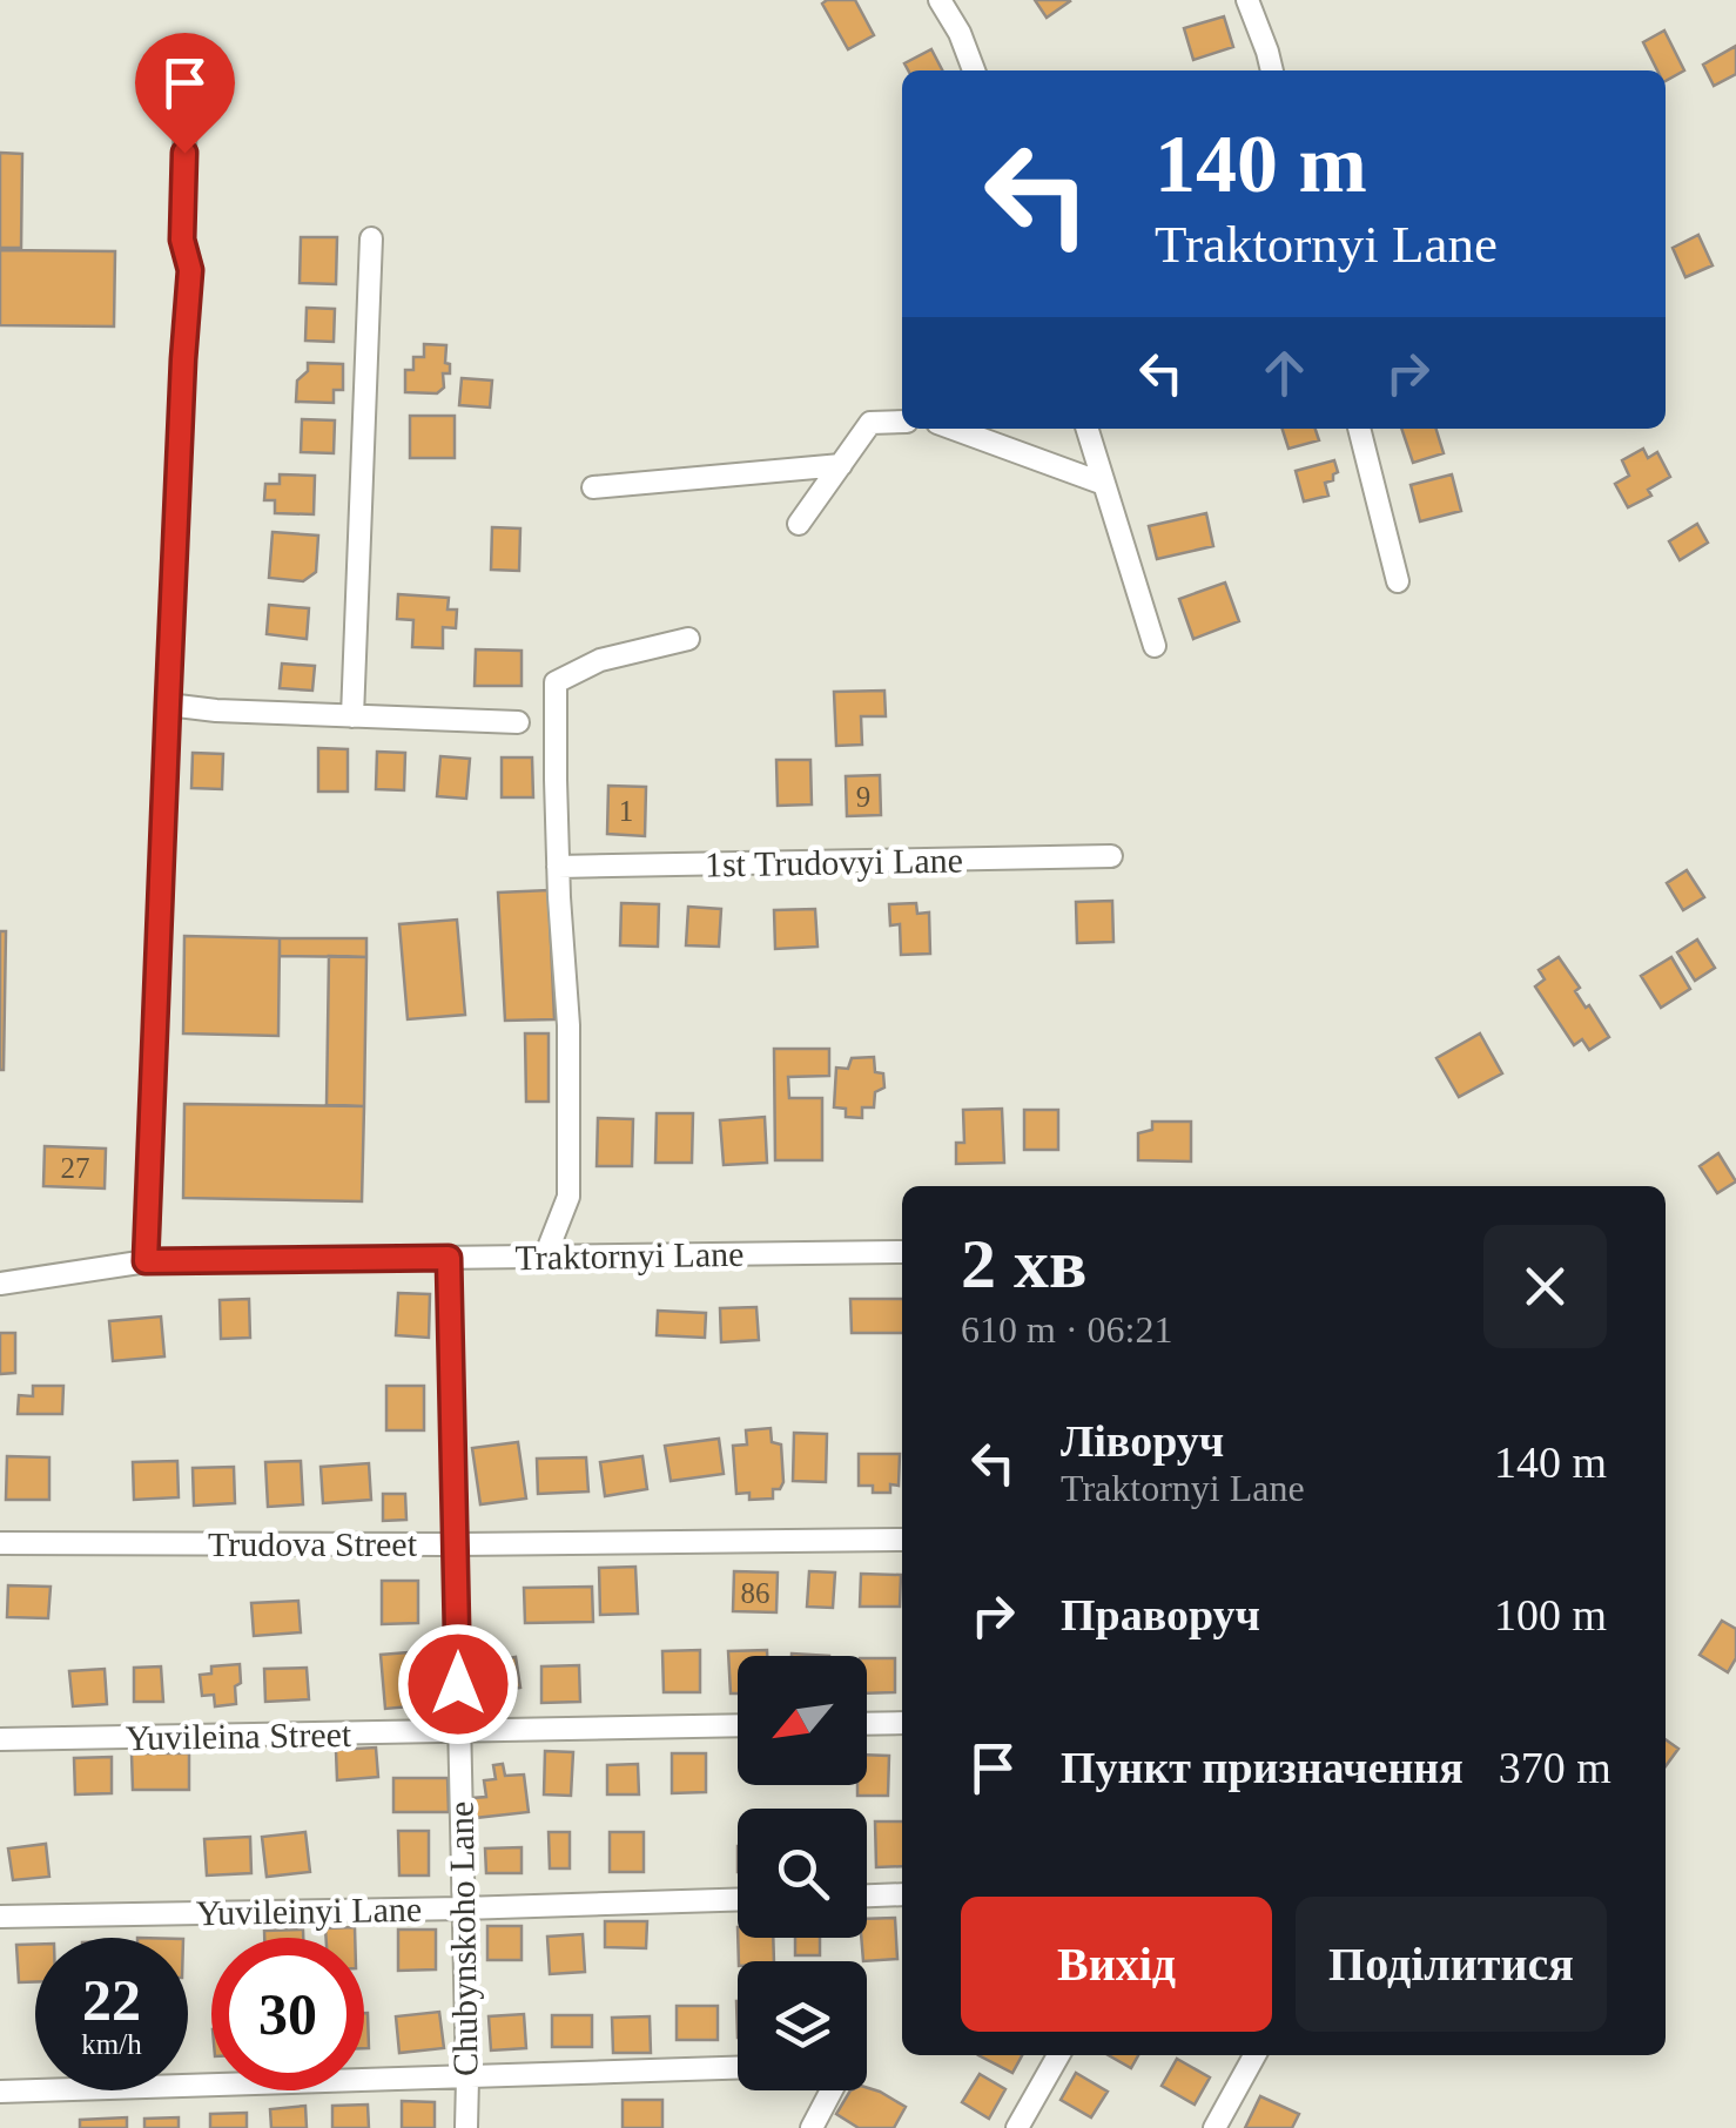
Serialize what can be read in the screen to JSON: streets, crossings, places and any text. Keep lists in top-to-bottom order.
{
  "streets": {
    "street": [
      "1st Trudovyi Lane",
      "Traktornyi Lane",
      "Trudova Street",
      "Yuvileina Street",
      "Yuvileinyi Lane",
      "Chubynskoho Lane"
    ]
  },
  "crossings": [
    ["Traktornyi Lane", "Chubynskoho Lane"],
    ["Trudova Street", "Chubynskoho Lane"],
    ["Yuvileina Street", "Chubynskoho Lane"],
    ["Yuvileinyi Lane", "Chubynskoho Lane"]
  ],
  "house_numbers": [
    "9",
    "1",
    "27",
    "86"
  ],
  "north": "bottom left",
  "page": {
    "turn": ["140 m", "Traktornyi Lane"],
    "heading": ["2 хв", "610 m · 06:21"],
    "list": [
      {
        "name": "Ліворуч",
        "note": "Traktornyi Lane",
        "value": "140 m"
      },
      {
        "name": "Праворуч",
        "value": "100 m"
      },
      {
        "name": "Пункт призначення",
        "value": "370 m"
      }
    ],
    "buttons": ["Вихід", "Поділитися"],
    "speed": "22 km/h",
    "limit": "30"
  }
}
